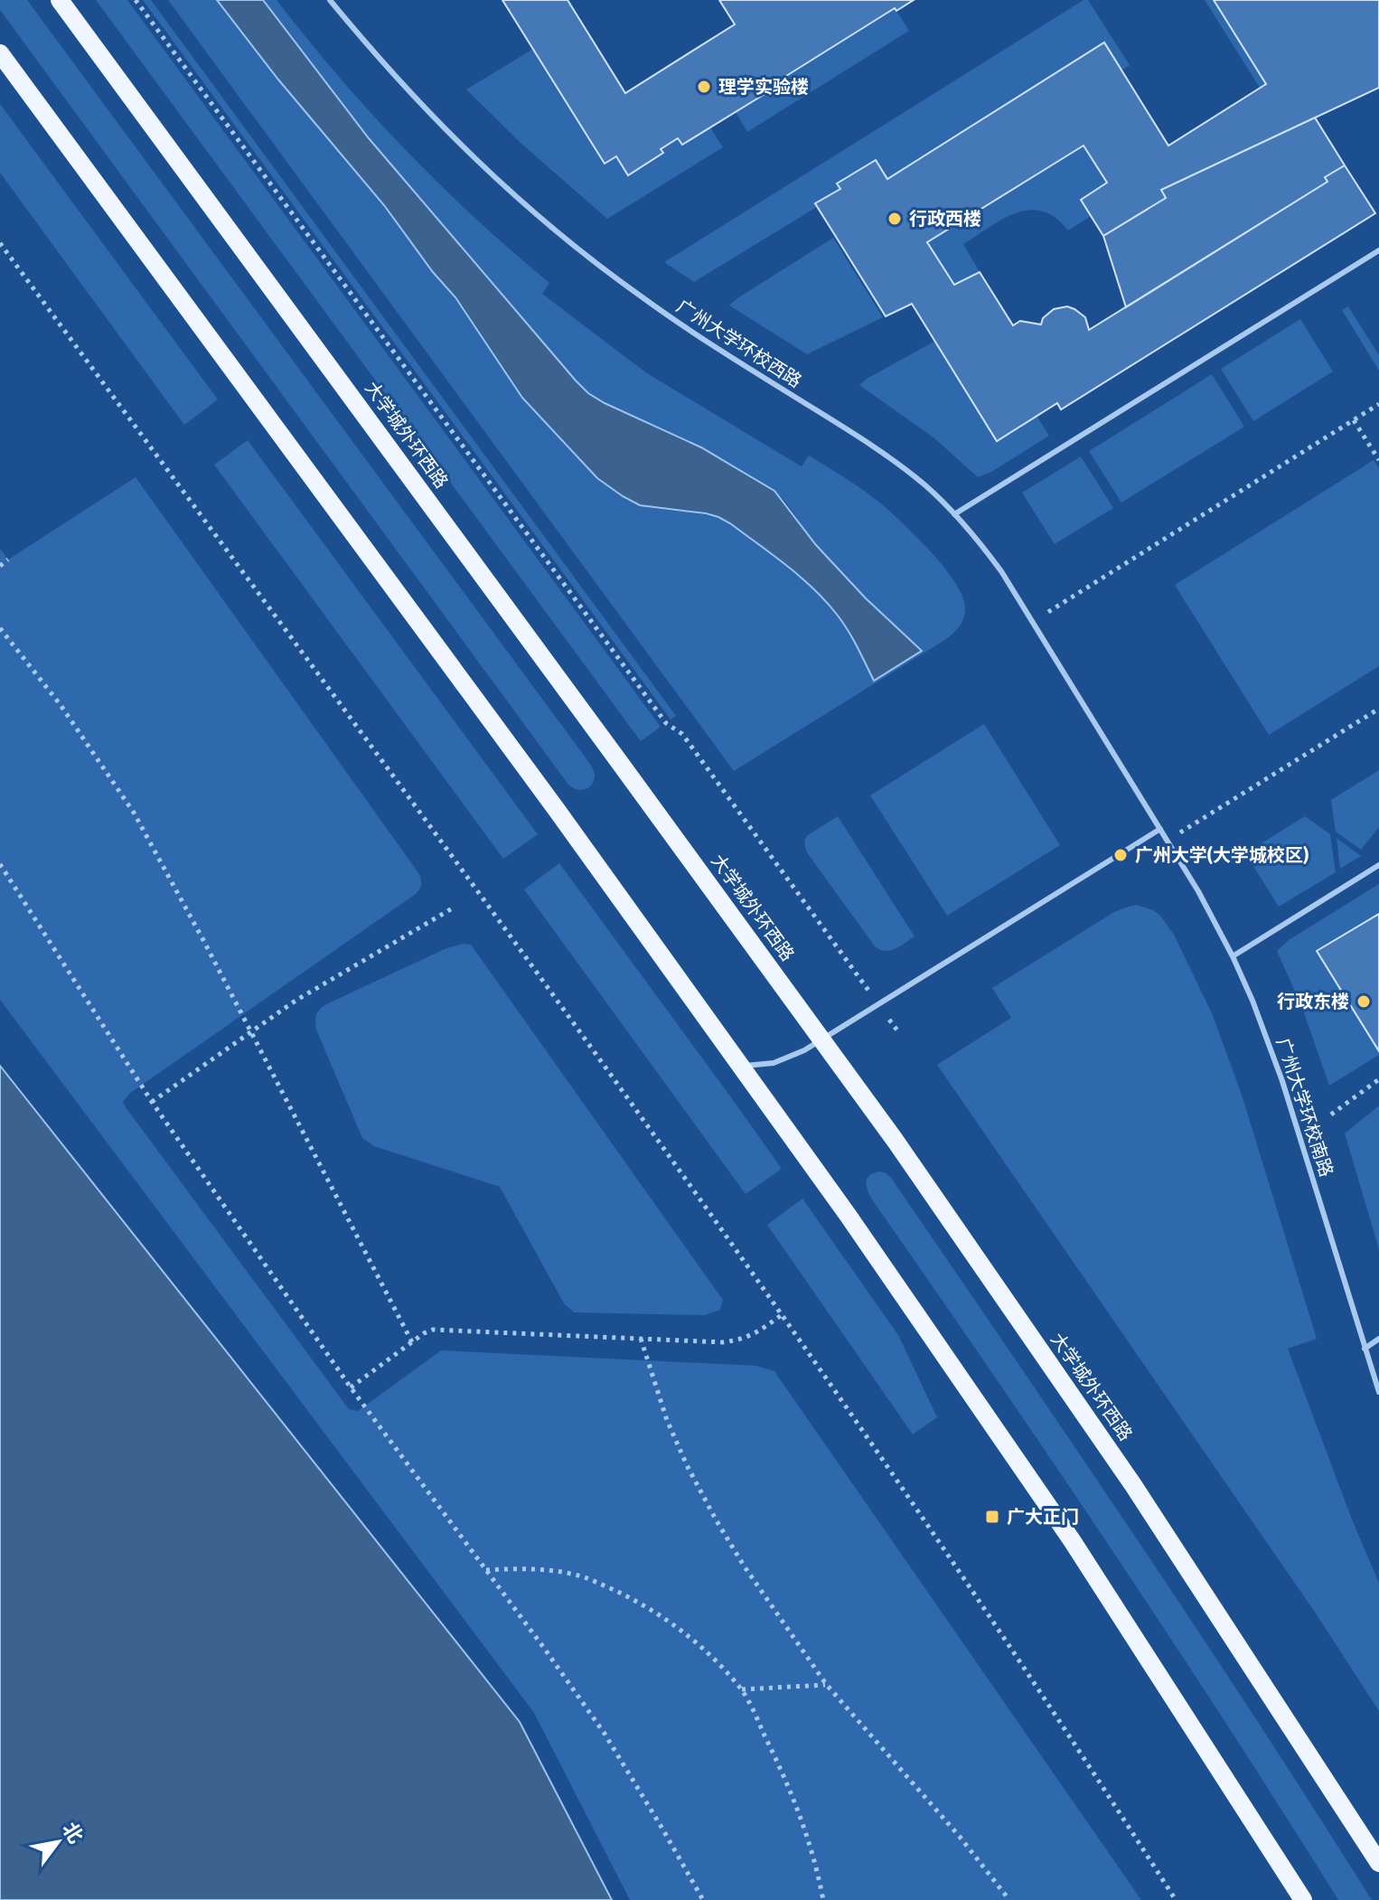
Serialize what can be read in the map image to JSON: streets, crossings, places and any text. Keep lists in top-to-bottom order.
{
  "streets": {
    "main road": ["大学城外环西路"],
    "lane": ["广州大学环校西路", "广州大学环校南路"]
  },
  "crossings": [
    ["广州大学环校西路", "广州大学环校南路"]
  ],
  "places": {
    "other": [
      "理学实验楼",
      "行政西楼",
      "广州大学(大学城校区)",
      "行政东楼"
    ],
    "transit": ["广大正门"]
  },
  "north": "top right"
}
